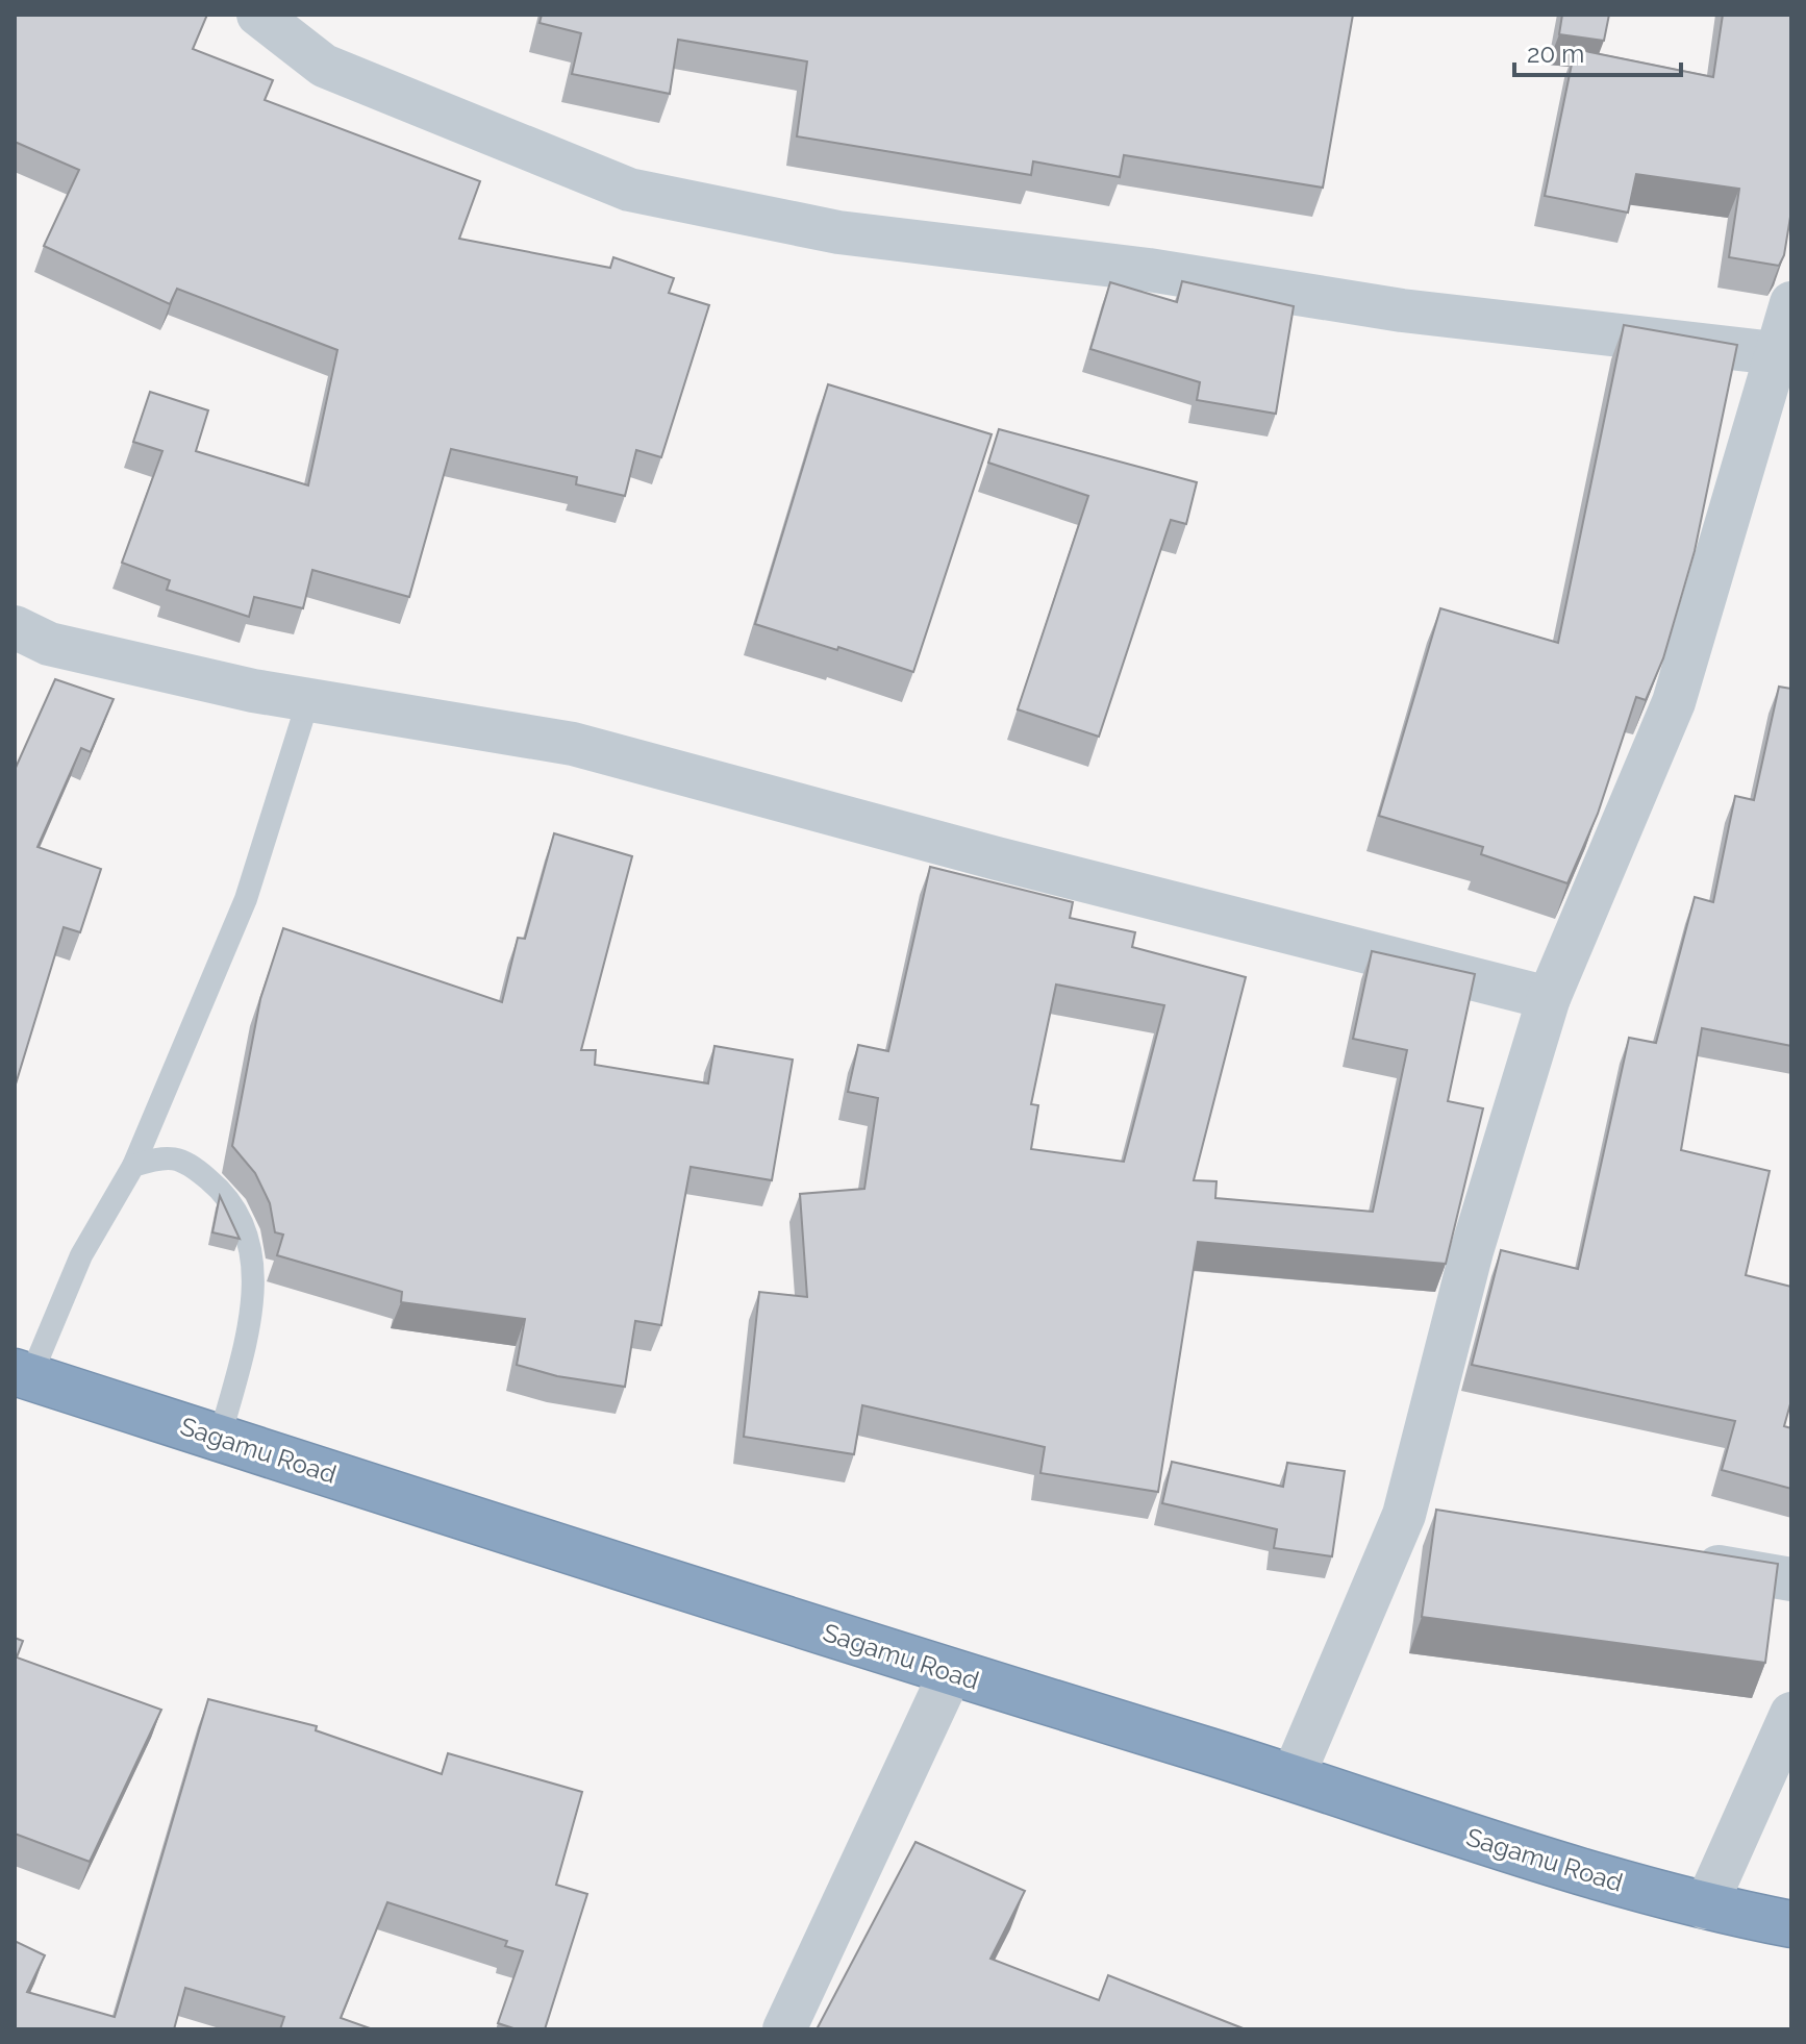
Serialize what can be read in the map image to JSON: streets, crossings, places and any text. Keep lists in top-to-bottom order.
{
  "streets": {
    "highway": ["Sagamu Road"]
  },
  "scale_bar": "20 m"
}
